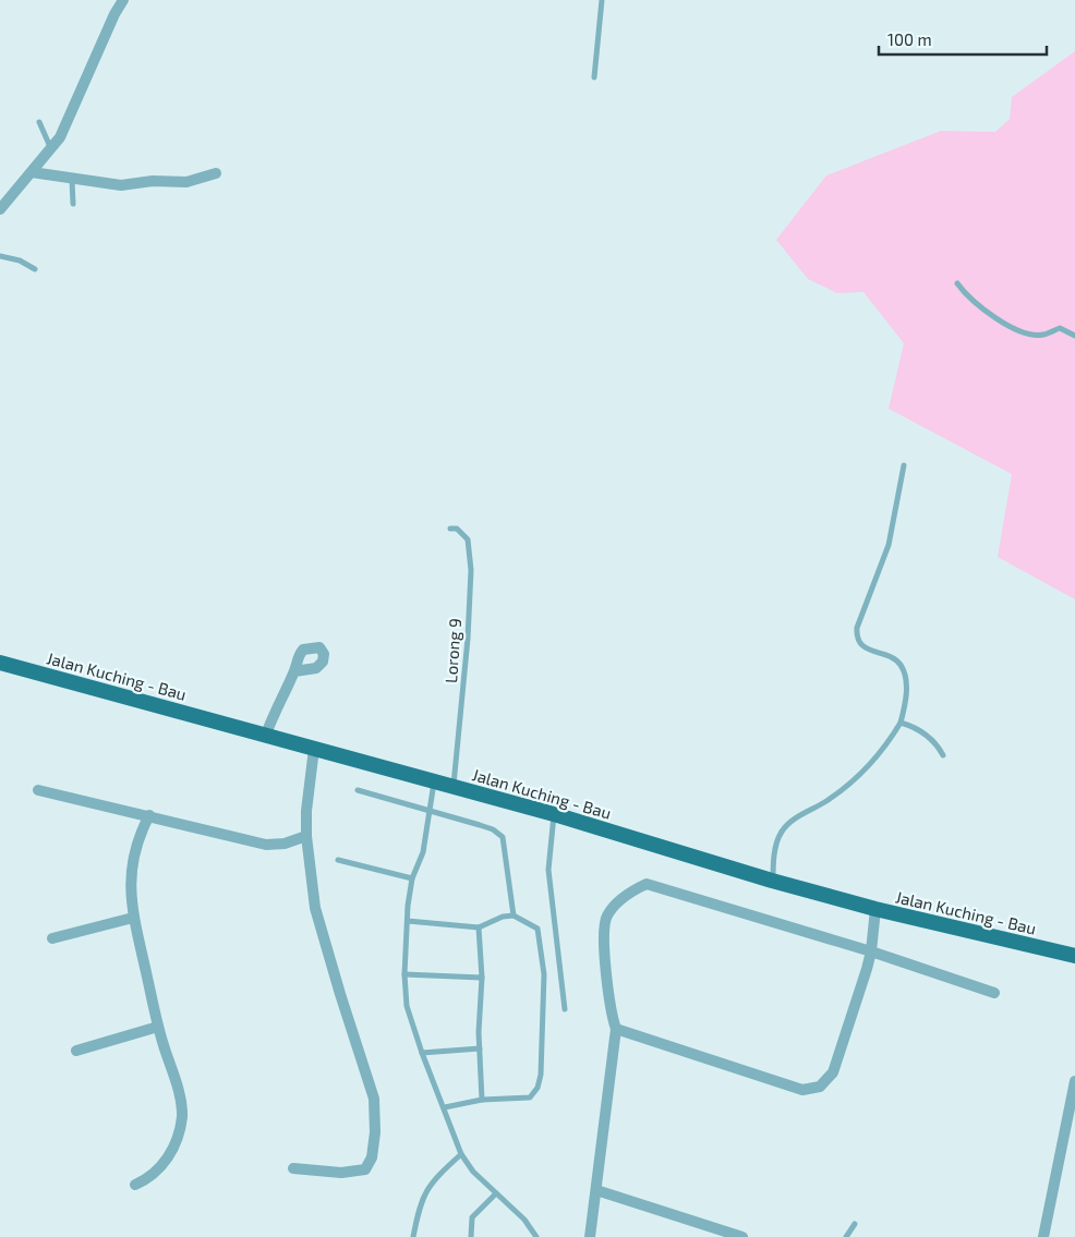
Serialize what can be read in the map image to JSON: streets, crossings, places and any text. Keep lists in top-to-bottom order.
{
  "streets": {
    "main road": ["Jalan Kuching - Bau"],
    "lane": ["Lorong 9"]
  },
  "crossings": [
    ["Lorong 9", "Jalan Kuching - Bau"]
  ],
  "scale_bar": "100 m"
}
